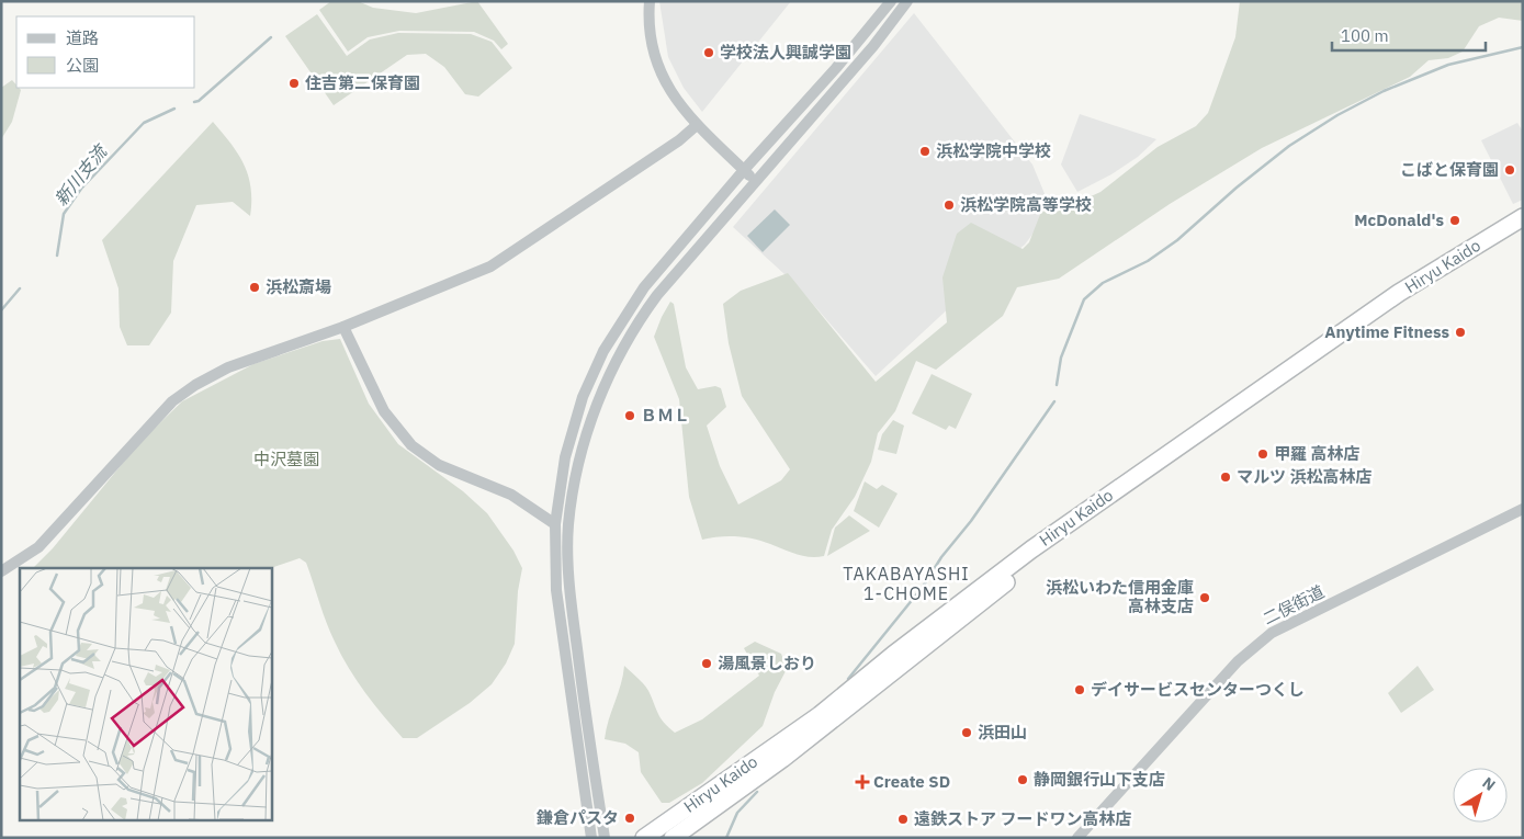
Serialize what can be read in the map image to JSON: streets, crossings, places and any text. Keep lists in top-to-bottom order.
{
  "streets": {
    "highway": ["Hiryu Kaido"],
    "street": ["二俣街道"]
  },
  "districts": ["TAKABAYASHI 1-CHOME"],
  "water": ["新川支流"],
  "parks": ["中沢墓園"],
  "places": {
    "other": [
      "学校法人興誠学園",
      "住吉第二保育園",
      "浜松学院中学校",
      "こばと保育園",
      "浜松学院高等学校",
      "McDonald's",
      "浜松斎場",
      "Anytime Fitness",
      "ＢＭＬ",
      "甲羅 高林店",
      "マルツ 浜松高林店",
      "浜松いわた信用金庫 高林支店",
      "湯風景しおり",
      "デイサービスセンターつくし",
      "浜田山",
      "静岡銀行山下支店",
      "鎌倉パスタ",
      "遠鉄ストア フードワン高林店"
    ],
    "health": ["Create SD"]
  },
  "legend": ["道路", "公園"],
  "scale_bar": "100 m",
  "north": "top right"
}
